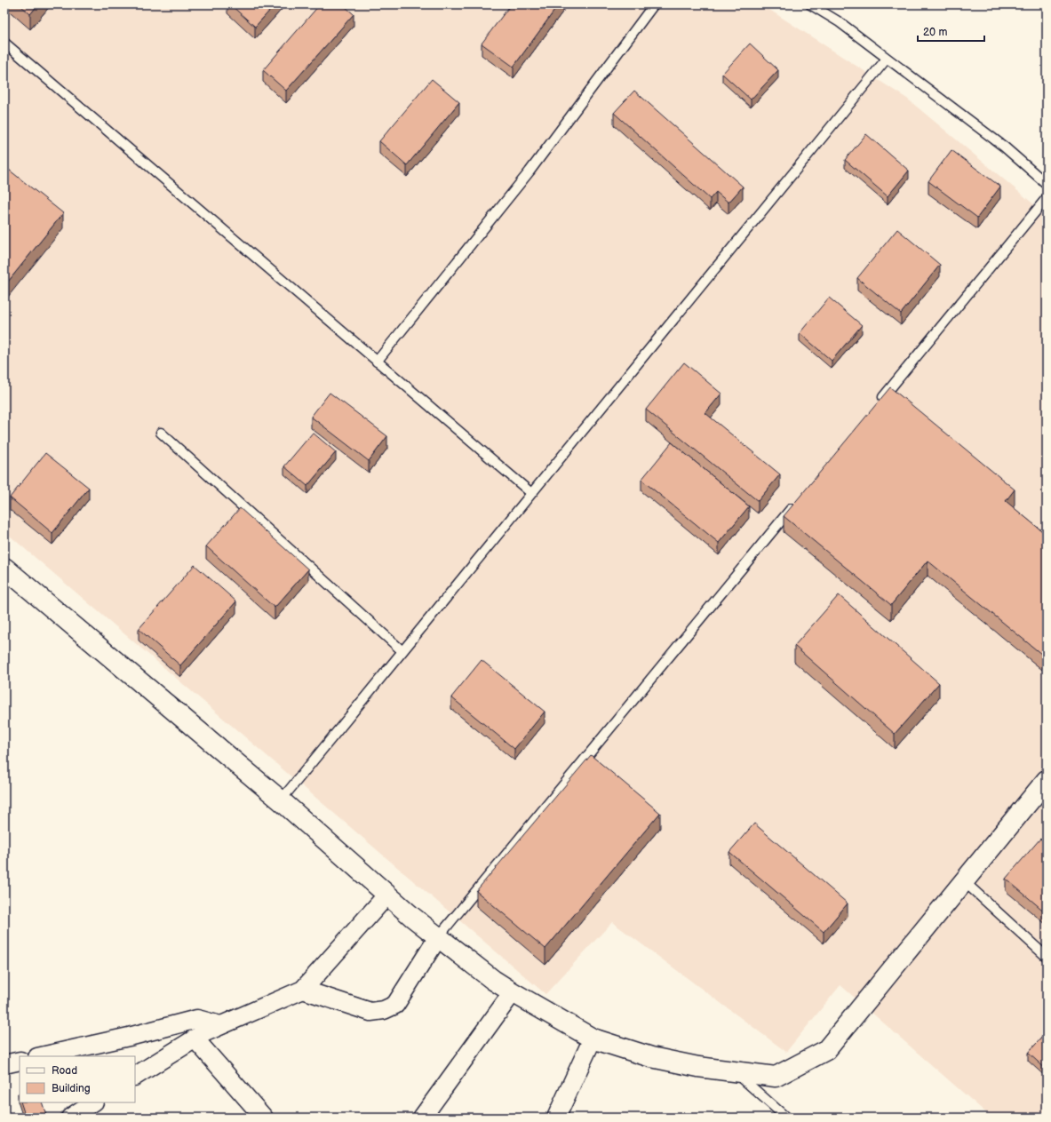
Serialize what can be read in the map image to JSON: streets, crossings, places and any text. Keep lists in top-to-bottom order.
{
  "legend": ["Road", "Building"],
  "scale_bar": "20 m"
}
